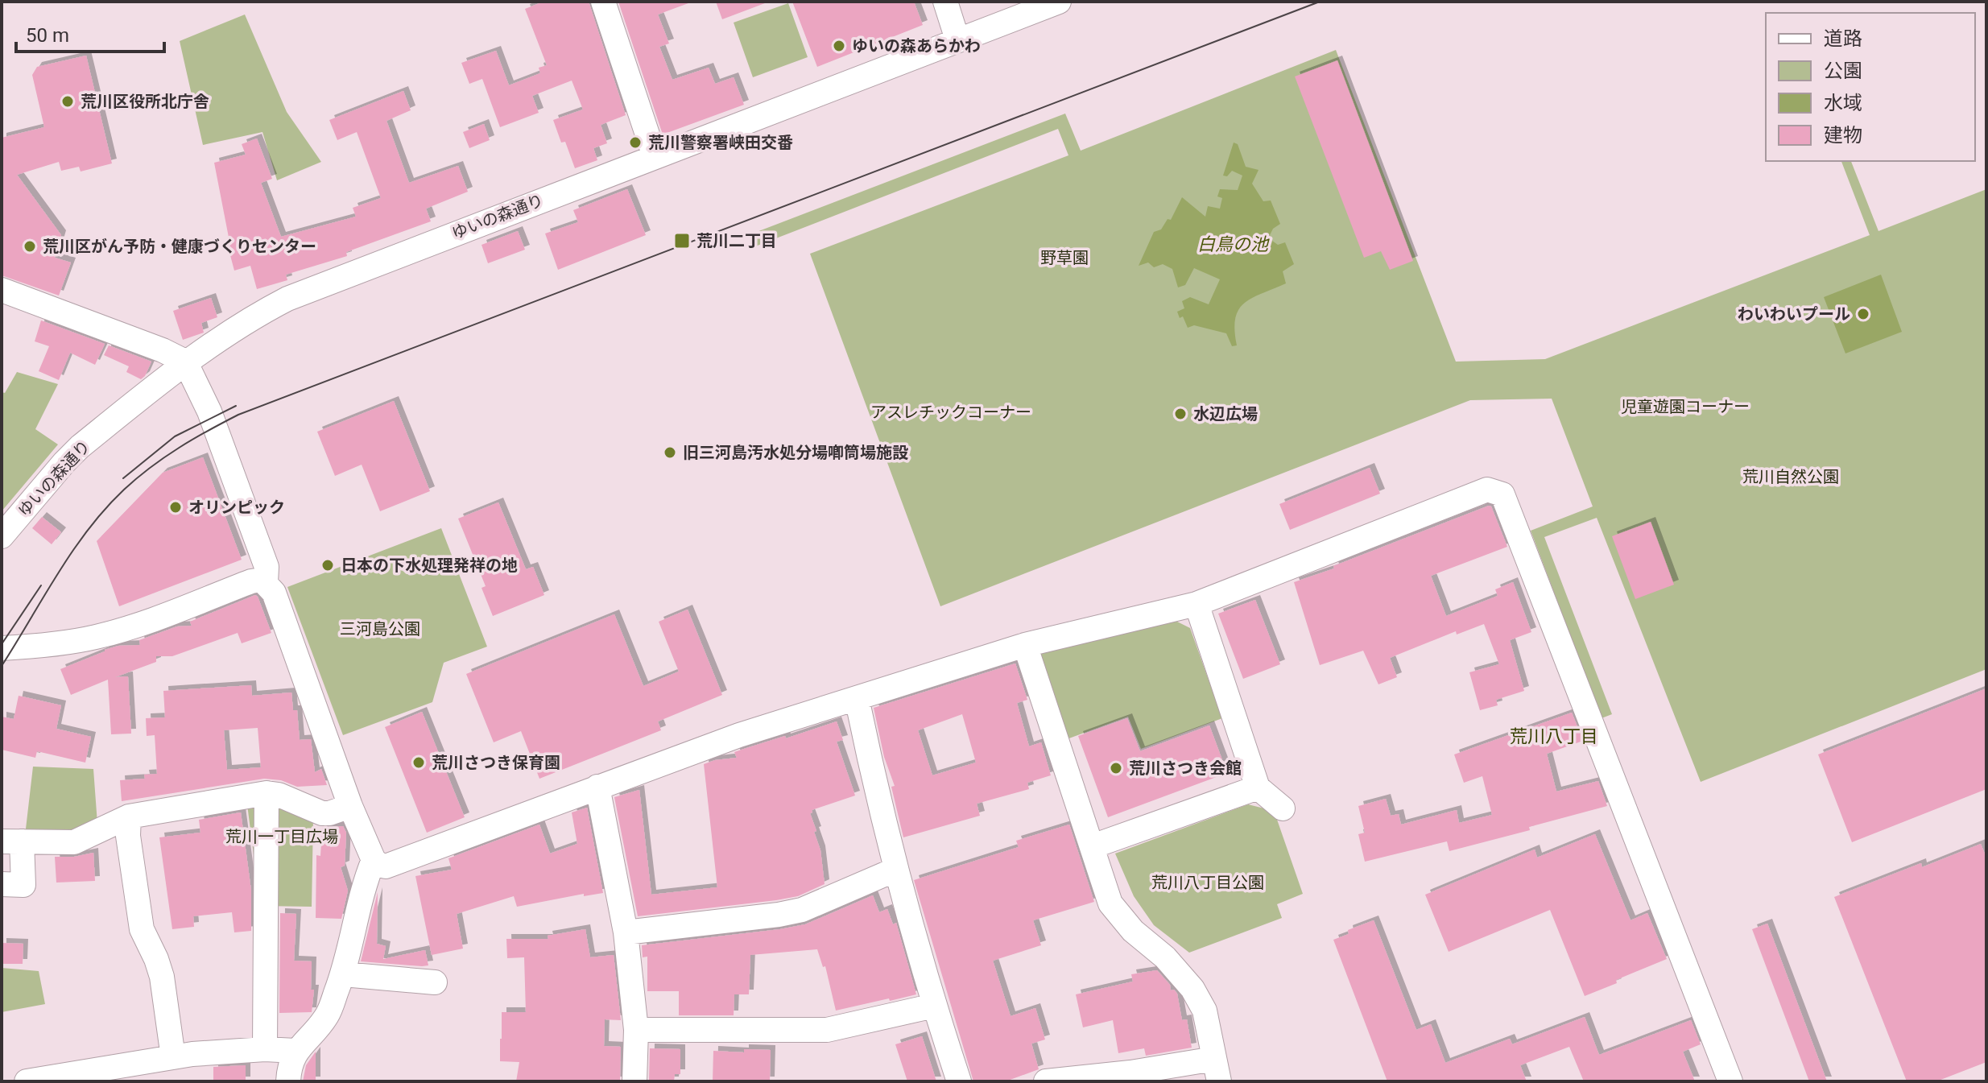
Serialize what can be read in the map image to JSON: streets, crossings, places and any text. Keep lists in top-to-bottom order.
{
  "streets": {
    "street": ["ゆいの森通り"]
  },
  "districts": ["荒川八丁目"],
  "water": ["白鳥の池"],
  "parks": [
    "野草園",
    "児童遊園コーナー",
    "アスレチックコーナー",
    "荒川自然公園",
    "三河島公園",
    "荒川一丁目広場",
    "荒川八丁目公園"
  ],
  "places": {
    "other": [
      "ゆいの森あらかわ",
      "荒川区役所北庁舎",
      "荒川警察署峡田交番",
      "荒川区がん予防・健康づくりセンター",
      "わいわいプール",
      "水辺広場",
      "旧三河島汚水処分場喞筒場施設",
      "オリンピック",
      "日本の下水処理発祥の地",
      "荒川さつき保育園",
      "荒川さつき会館"
    ],
    "transit": ["荒川二丁目"]
  },
  "legend": [
    "道路",
    "公園",
    "水域",
    "建物"
  ],
  "scale_bar": "50 m"
}
